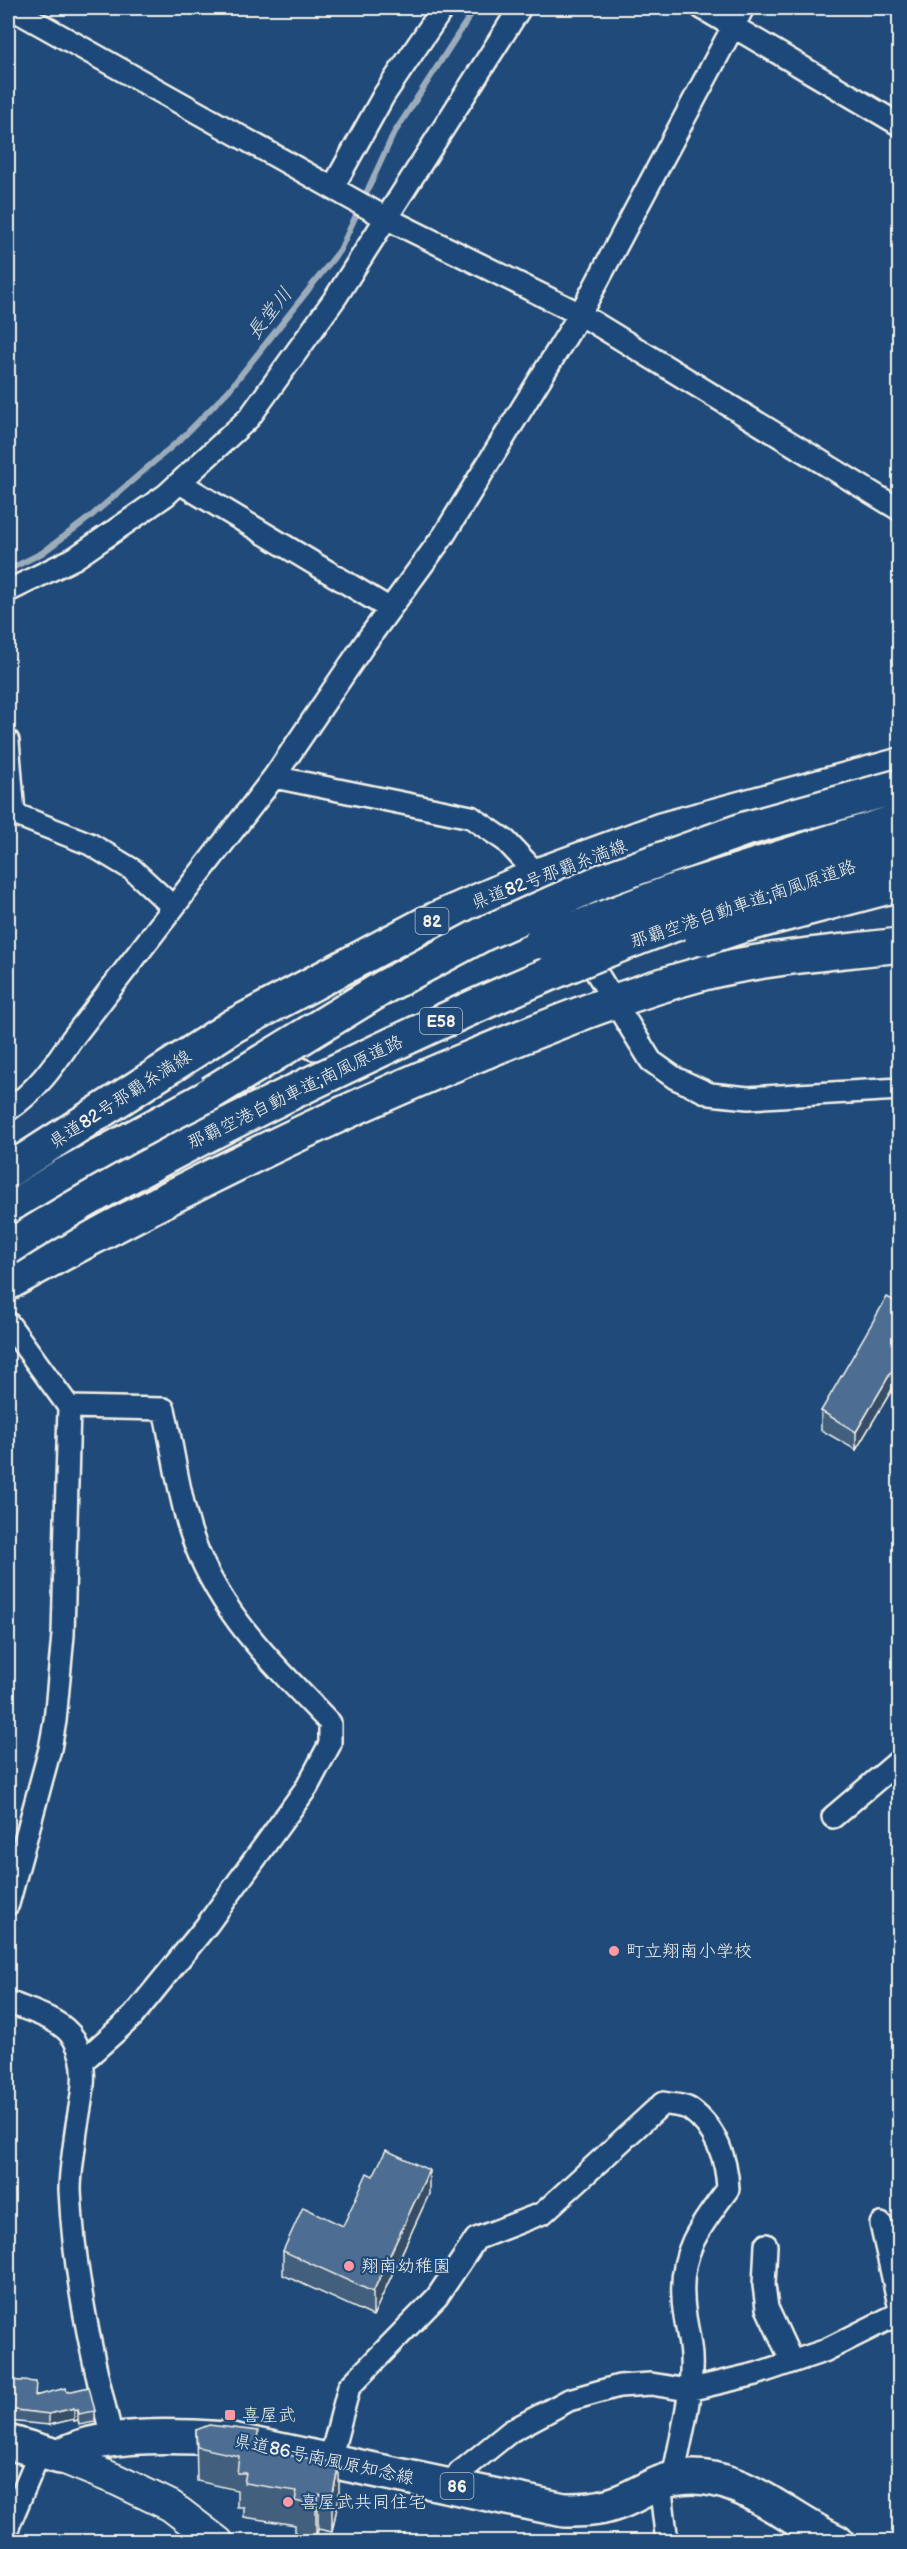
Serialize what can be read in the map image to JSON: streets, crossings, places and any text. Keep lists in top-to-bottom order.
{
  "streets": {
    "main road": [
      "県道82号那覇糸満線",
      "那覇空港自動車道;南風原道路",
      "82",
      "E58",
      "県道86号南風原知念線",
      "86"
    ]
  },
  "water": ["長堂川"],
  "places": {
    "other": ["町立翔南小学校", "翔南幼稚園", "喜屋武共同住宅"],
    "transit": ["喜屋武"]
  }
}
